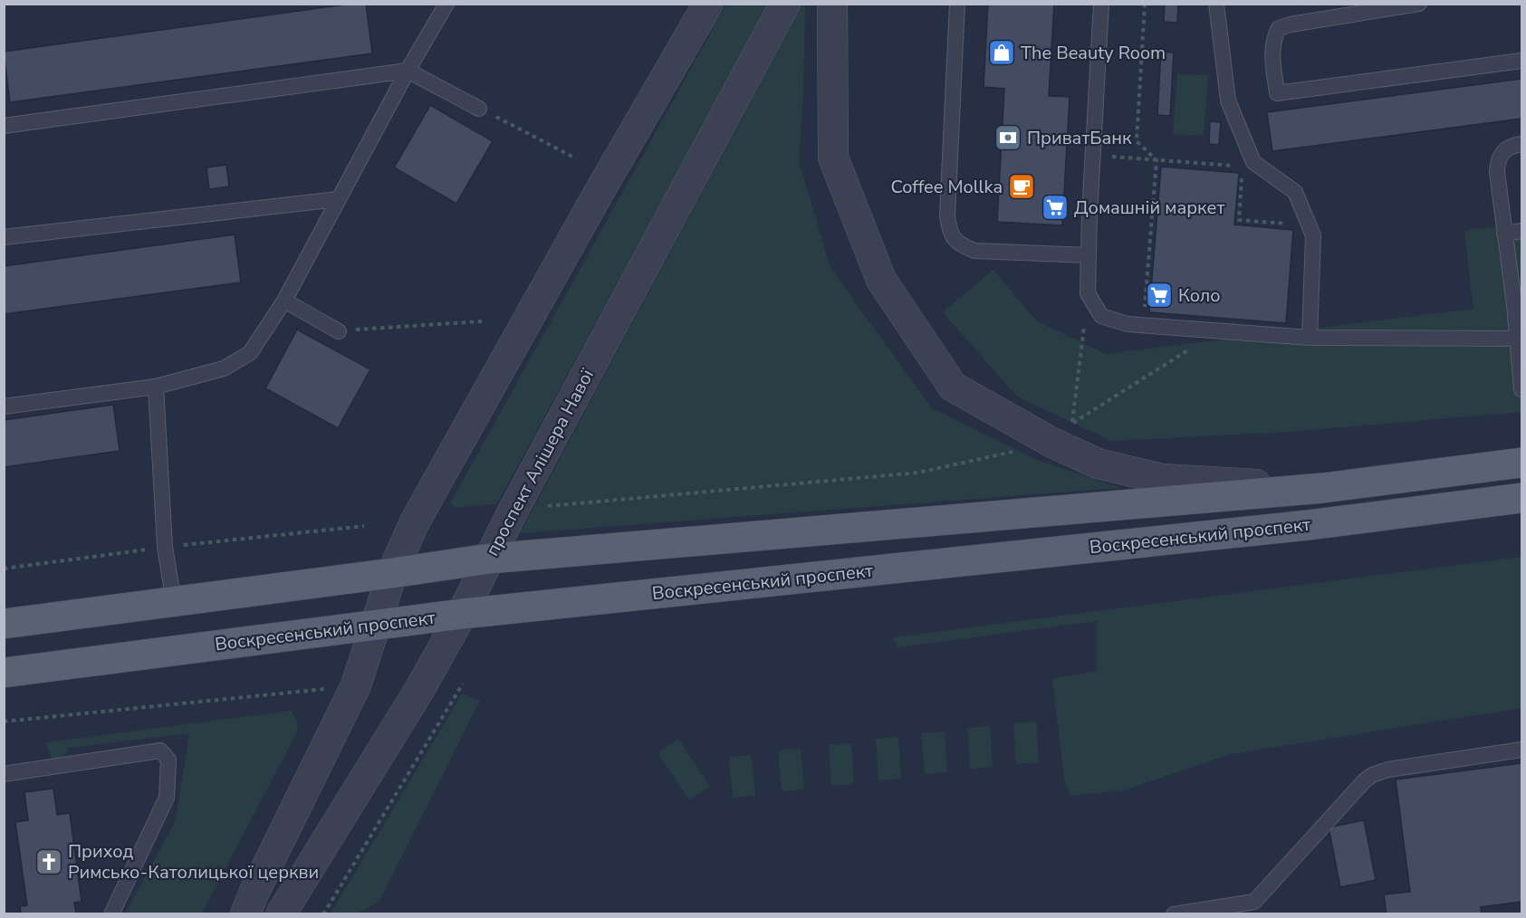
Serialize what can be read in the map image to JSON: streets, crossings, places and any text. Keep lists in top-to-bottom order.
{
  "streets": {
    "main road": ["Воскресенський проспект"],
    "street": ["проспект Алішера Навої"]
  },
  "crossings": [
    ["проспект Алішера Навої", "Воскресенський проспект"]
  ],
  "places": {
    "shop": ["The Beauty Room"],
    "bank": ["ПриватБанк"],
    "cafe": ["Coffee Mollka"],
    "supermarket": ["Домашній маркет", "Коло"],
    "church": ["Приход Римсько-Католицької церкви"]
  }
}
